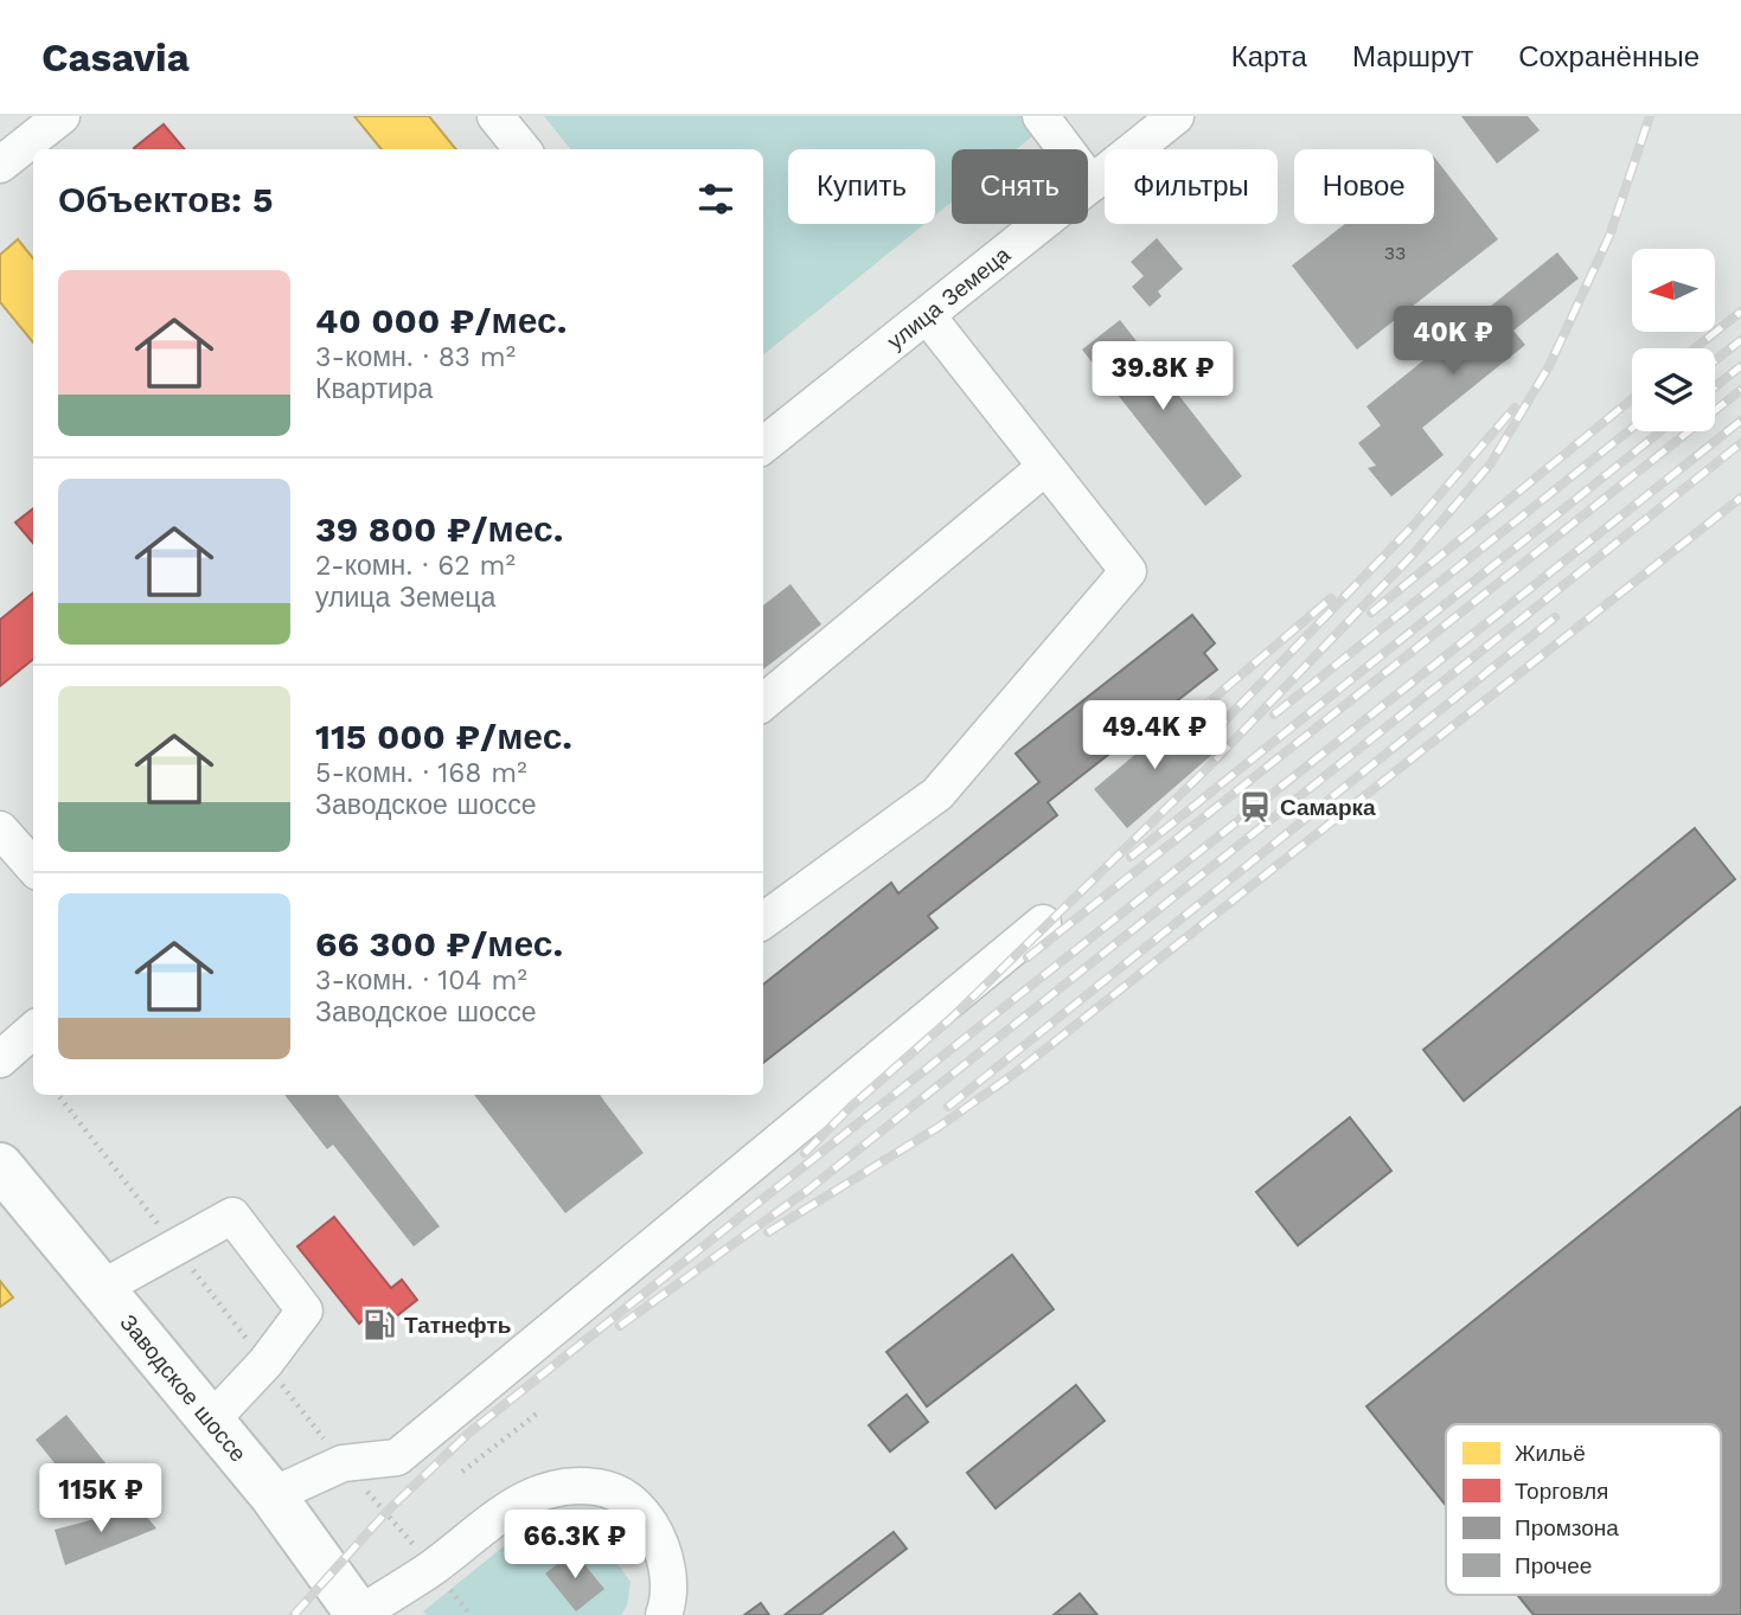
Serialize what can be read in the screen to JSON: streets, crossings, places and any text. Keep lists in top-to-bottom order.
{
  "streets": {
    "main road": ["Заводское шоссе"],
    "street": ["улица Земеца"]
  },
  "places": {
    "station": ["Самарка"],
    "fuel station": ["Татнефть"]
  },
  "house_numbers": ["33"],
  "legend": [
    "Жильё",
    "Торговля",
    "Промзона",
    "Прочее"
  ],
  "north": "left",
  "page": {
    "header": "Casavia",
    "nav": ["Карта", "Маршрут", "Сохранённые"],
    "chip": [
      "Купить",
      "Снять",
      "Фильтры",
      "Новое"
    ],
    "heading": "Объектов: 5",
    "list": [
      {
        "name": "40 000 ₽/мес.",
        "note": "3-комн. · 83 m² · Квартира"
      },
      {
        "name": "39 800 ₽/мес.",
        "note": "2-комн. · 62 m² · улица Земеца"
      },
      {
        "name": "115 000 ₽/мес.",
        "note": "5-комн. · 168 m² · Заводское шоссе"
      },
      {
        "name": "66 300 ₽/мес.",
        "note": "3-комн. · 104 m² · Заводское шоссе"
      }
    ],
    "price": [
      "40K ₽",
      "39.8K ₽",
      "49.4K ₽",
      "115K ₽",
      "66.3K ₽"
    ]
  }
}
